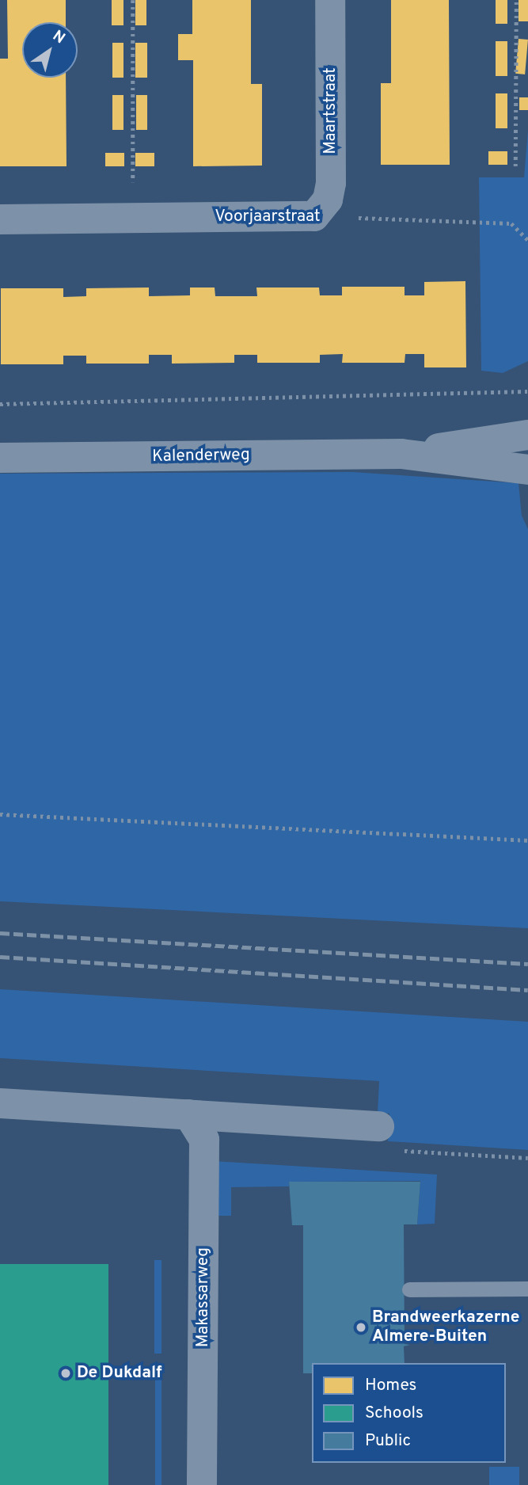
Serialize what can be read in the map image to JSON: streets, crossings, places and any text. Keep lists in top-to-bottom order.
{
  "streets": {
    "street": [
      "Maartstraat",
      "Voorjaarstraat",
      "Kalenderweg",
      "Makassarweg"
    ]
  },
  "crossings": [
    ["Maartstraat", "Voorjaarstraat"]
  ],
  "places": ["Brandweerkazerne Almere-Buiten", "De Dukdalf"],
  "legend": ["Homes", "Schools", "Public"],
  "north": "top right"
}
